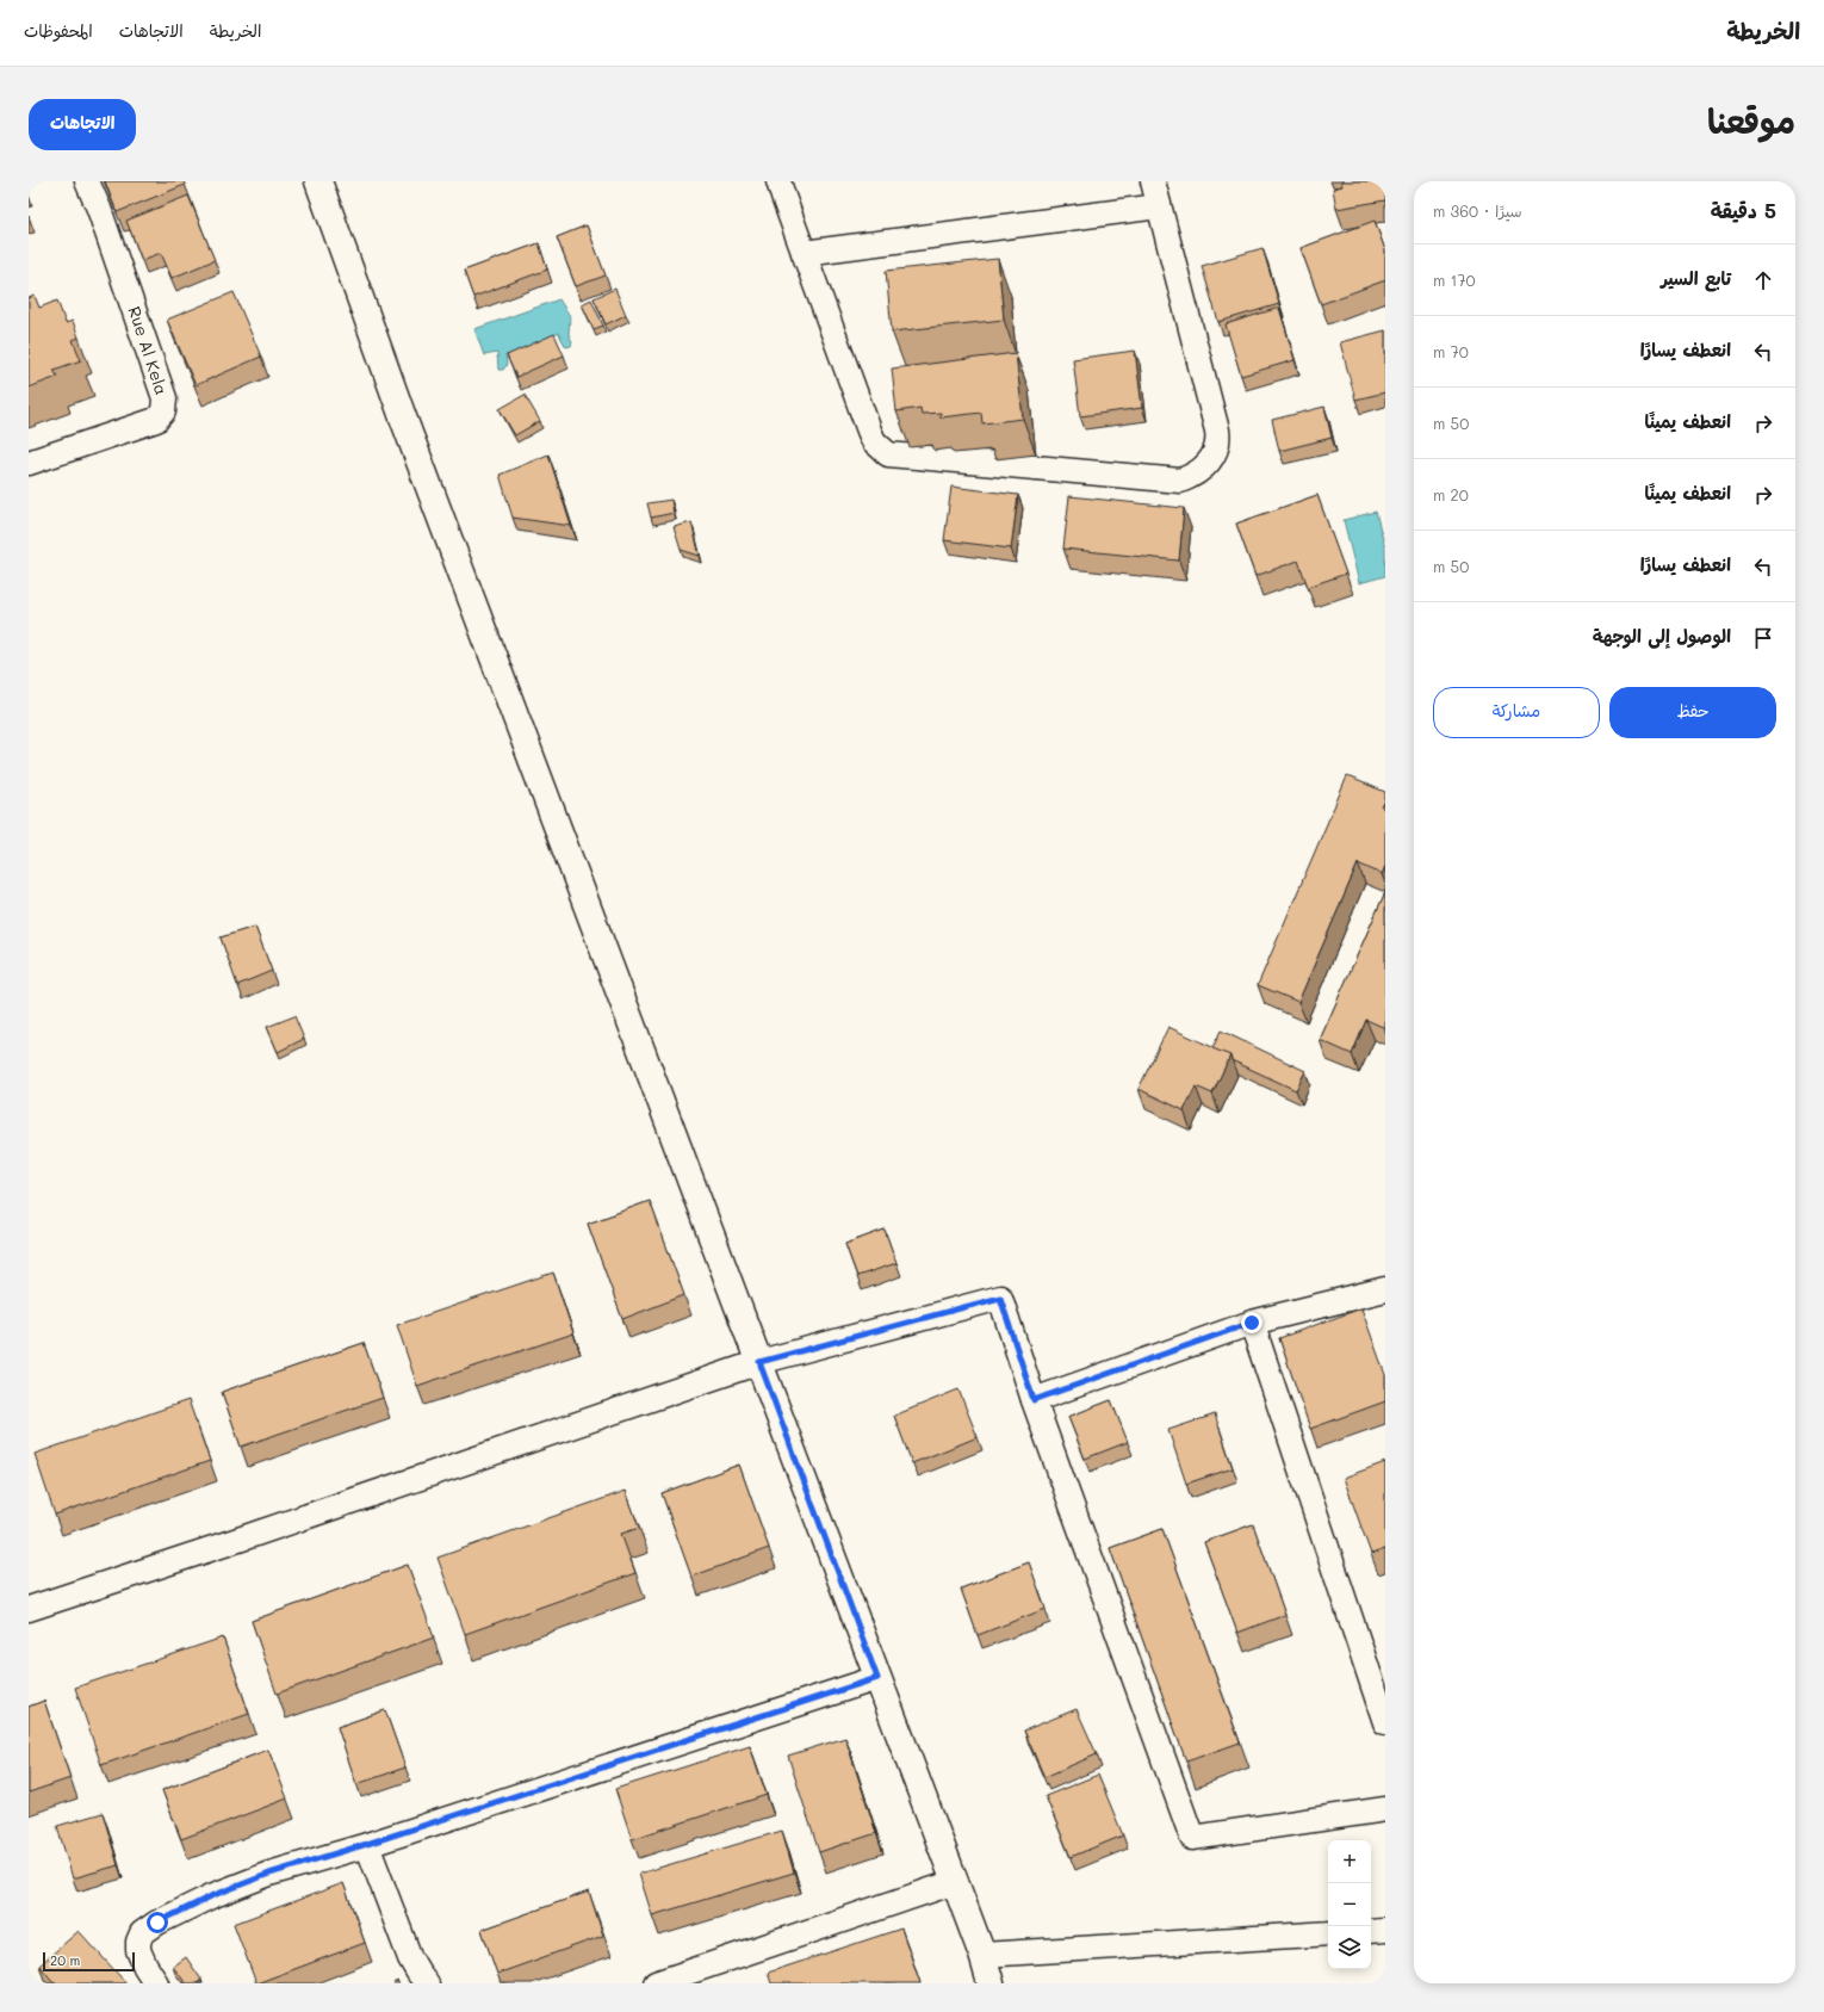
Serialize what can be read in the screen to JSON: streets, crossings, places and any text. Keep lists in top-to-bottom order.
{
  "streets": {
    "street": ["Rue Al Kela"]
  },
  "scale_bar": "20 m",
  "page": {
    "header": "الخريطة",
    "nav": ["الخريطة", "الاتجاهات", "المحفوظات"],
    "title": "موقعنا",
    "buttons": [
      "الاتجاهات",
      ["حفظ", "مشاركة"]
    ],
    "heading": ["5 دقيقة", "سيرًا · 360 m"],
    "list": [
      ["تابع السير", "170 m"],
      ["انعطف يسارًا", "70 m"],
      ["انعطف يمينًا", "50 m"],
      ["انعطف يمينًا", "20 m"],
      ["انعطف يسارًا", "50 m"],
      "الوصول إلى الوجهة"
    ],
    "map_buttons": ["+", "−"],
    "scale": "20 m"
  }
}
